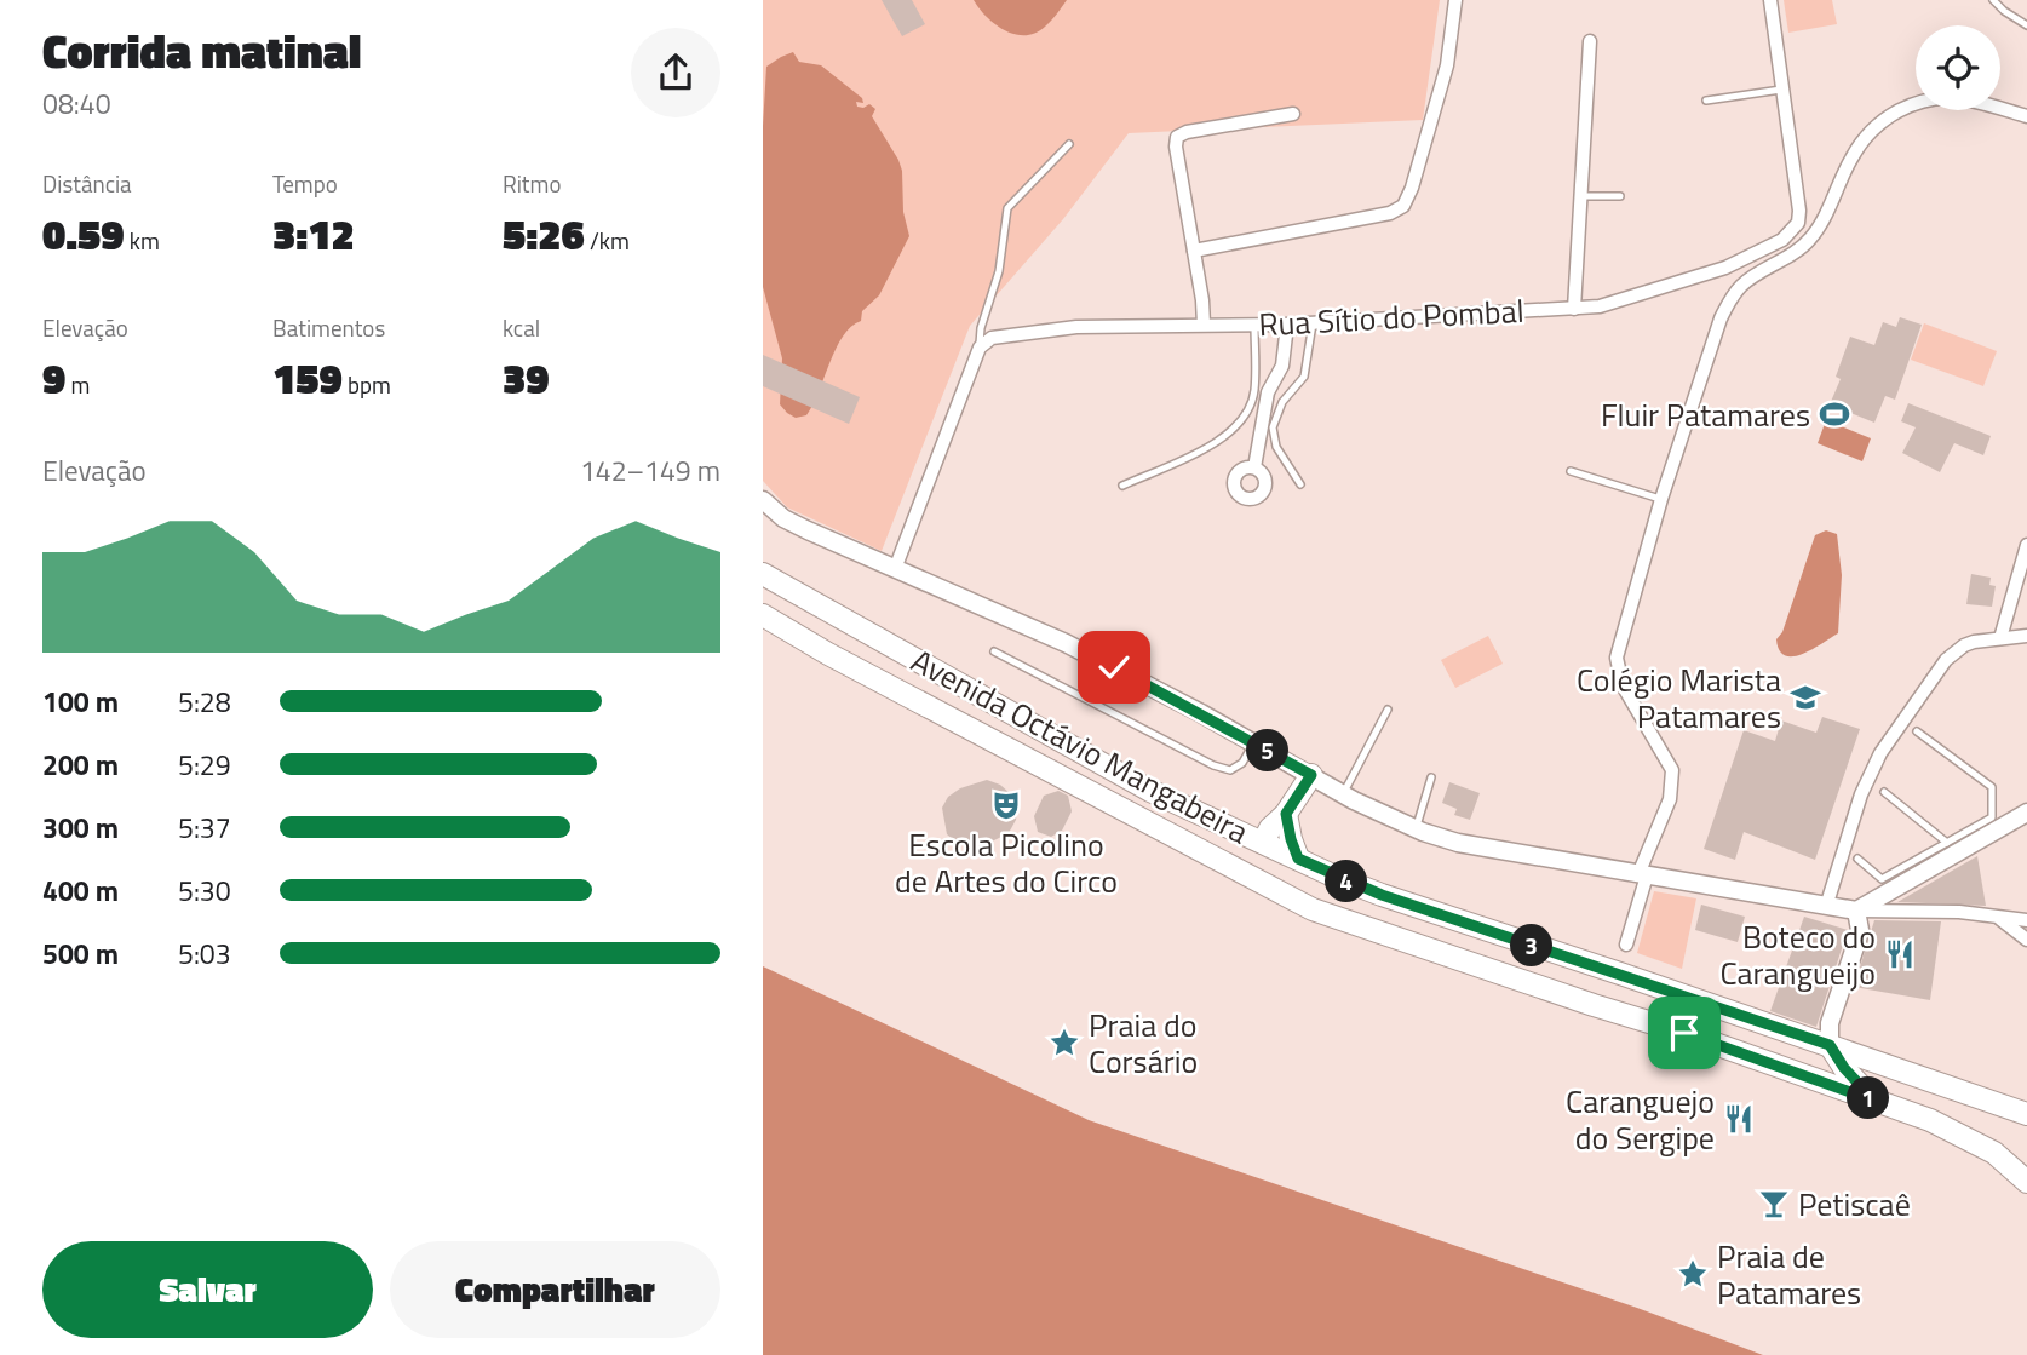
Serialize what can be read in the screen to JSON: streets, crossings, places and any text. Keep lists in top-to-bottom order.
{
  "streets": {
    "main road": ["Avenida Octávio Mangabeira"],
    "street": ["Rua Sítio do Pombal"]
  },
  "places": {
    "sports": ["Fluir Patamares"],
    "school or university": ["Colégio Marista Patamares"],
    "theatre": ["Escola Picolino de Artes do Circo"],
    "restaurant": ["Boteco do Carangueijo", "Caranguejo do Sergipe"],
    "place": ["Praia do Corsário", "Praia de Patamares"],
    "bar": ["Petiscaê"]
  },
  "page": {
    "heading": ["Corrida matinal", "08:40"],
    "stats": [
      ["Distância", "0.59 km"],
      ["Tempo", "3:12"],
      ["Ritmo", "5:26 /km"],
      ["Elevação", "9 m"],
      ["Batimentos", "159 bpm"],
      ["kcal", "39"]
    ],
    "chart": ["Elevação", "142–149 m"],
    "list": [
      {
        "name": "100 m",
        "note": "5:28"
      },
      {
        "name": "200 m",
        "note": "5:29"
      },
      {
        "name": "300 m",
        "note": "5:37"
      },
      {
        "name": "400 m",
        "note": "5:30"
      },
      {
        "name": "500 m",
        "note": "5:03"
      }
    ],
    "pins": [
      "5",
      "4",
      "3",
      "1"
    ],
    "buttons": ["Salvar", "Compartilhar"]
  }
}
